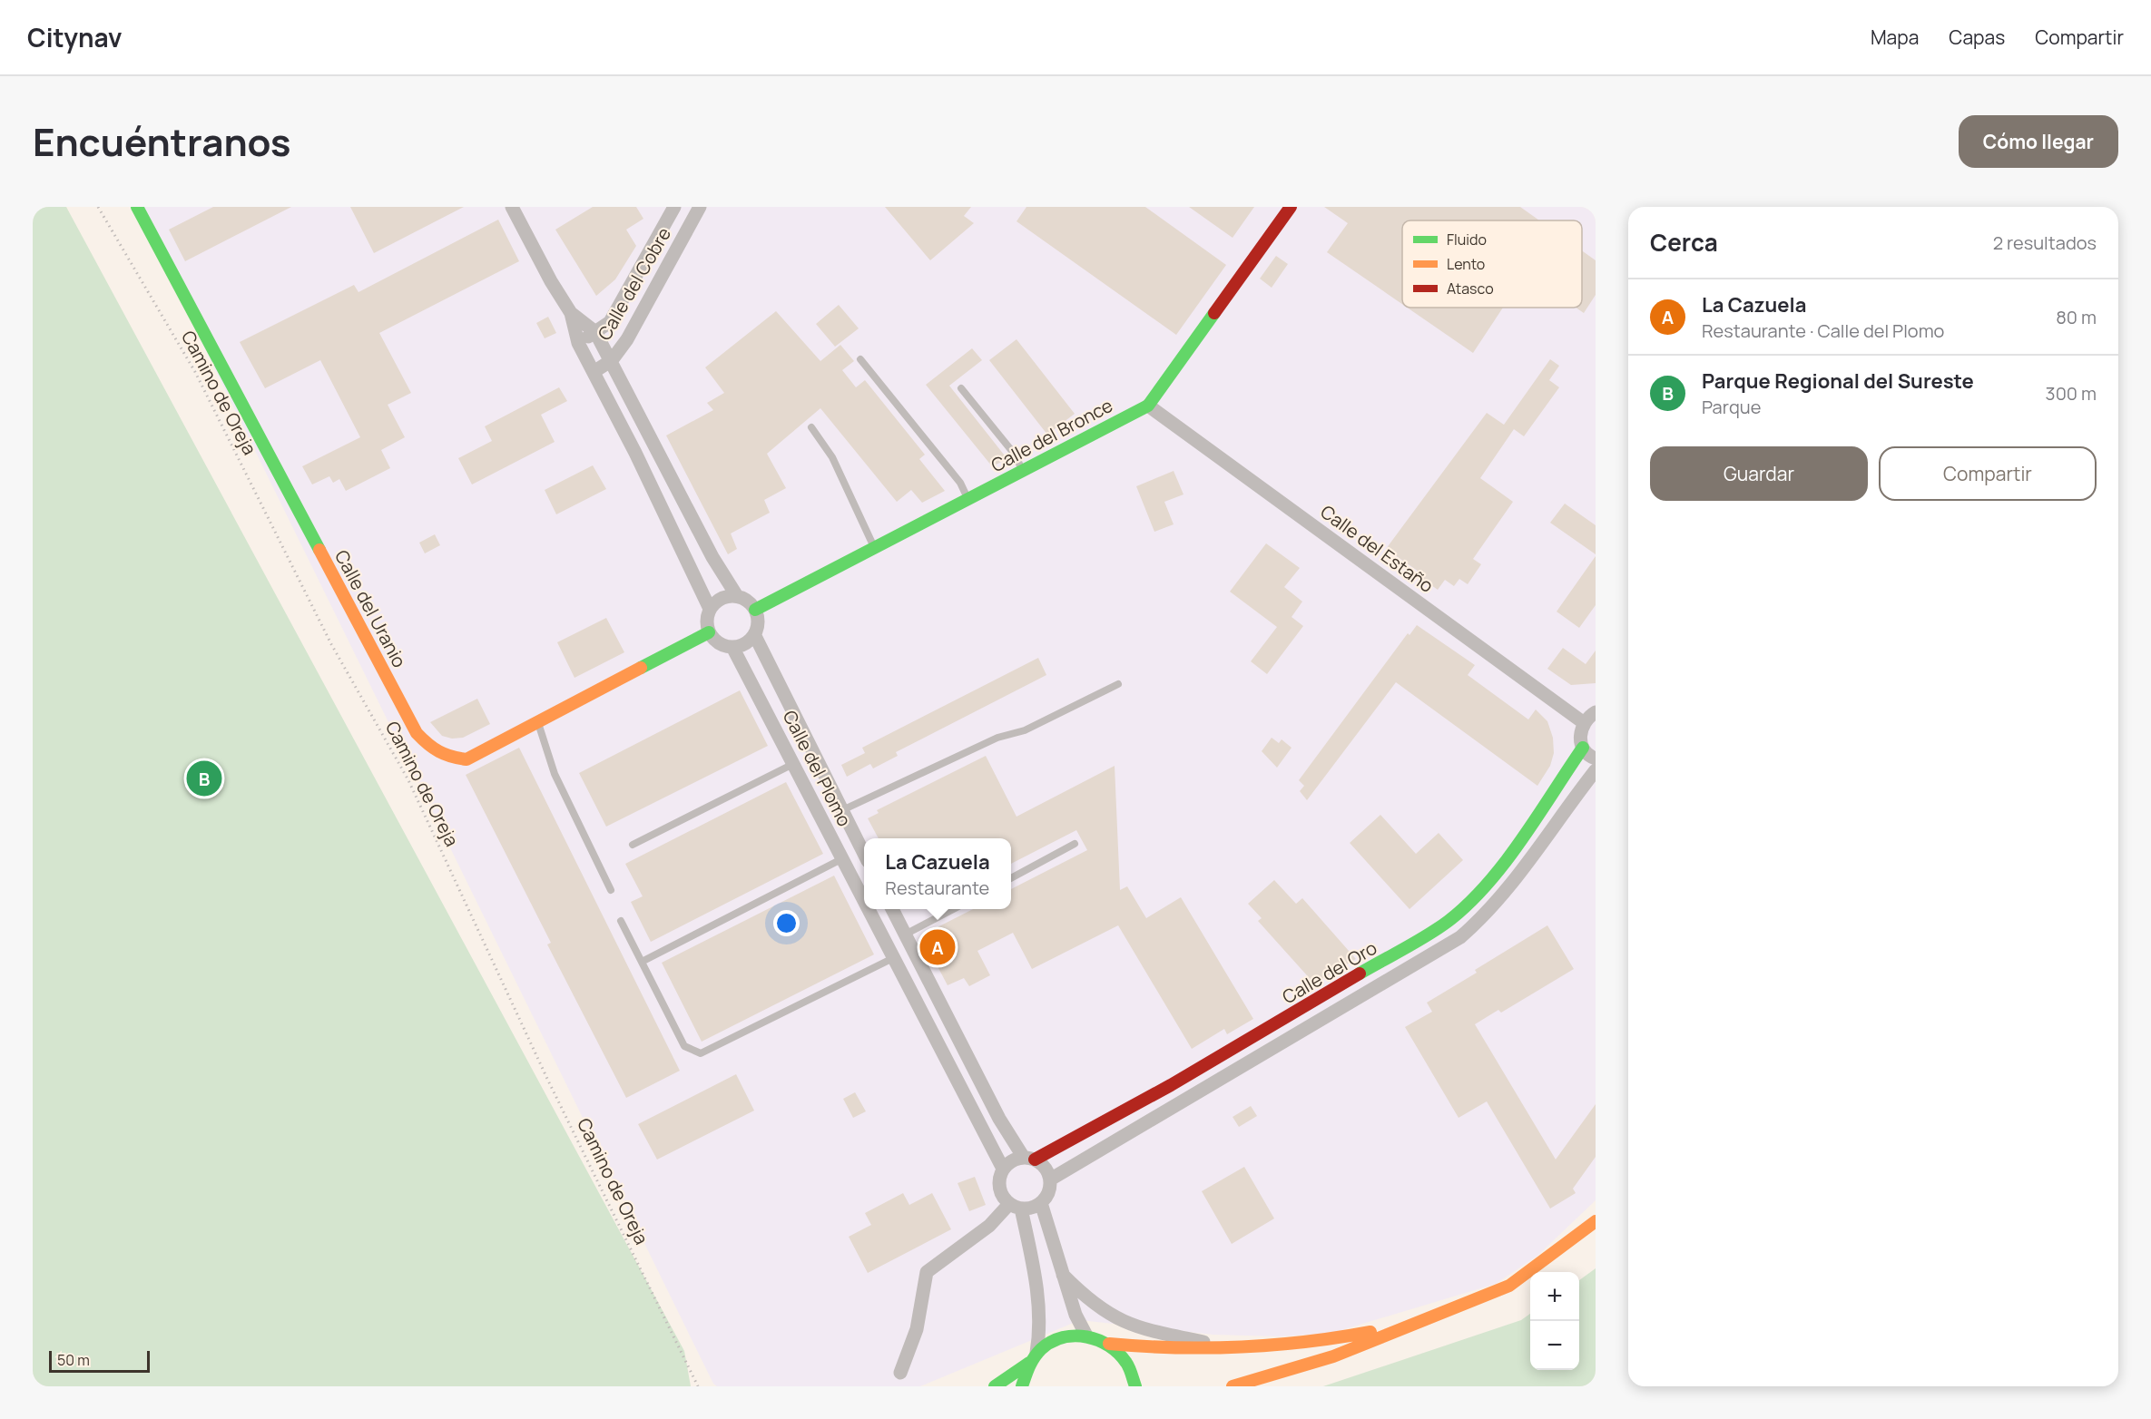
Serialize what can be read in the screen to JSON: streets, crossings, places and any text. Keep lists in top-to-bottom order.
{
  "streets": {
    "street": [
      "Calle del Cobre",
      "Calle del Bronce",
      "Calle del Estaño",
      "Calle del Uranio",
      "Calle del Plomo",
      "Calle del Oro"
    ],
    "path": ["Camino de Oreja"]
  },
  "crossings": [
    ["Calle del Bronce", "Calle del Estaño"],
    ["Calle del Bronce", "Calle del Uranio"],
    ["Calle del Bronce", "Calle del Plomo"],
    ["Calle del Uranio", "Calle del Plomo"],
    ["Calle del Plomo", "Calle del Oro"]
  ],
  "legend": ["Fluido", "Lento", "Atasco"],
  "scale_bar": "50 m",
  "page": {
    "header": "Citynav",
    "nav": ["Mapa", "Capas", "Compartir"],
    "title": "Encuéntranos",
    "buttons": [
      "Cómo llegar",
      ["Guardar", "Compartir"]
    ],
    "heading": ["Cerca", "2 resultados"],
    "list": [
      {
        "mark": "A",
        "name": "La Cazuela",
        "note": "Restaurante · Calle del Plomo",
        "value": "80 m"
      },
      {
        "mark": "B",
        "name": "Parque Regional del Sureste",
        "note": "Parque",
        "value": "300 m"
      }
    ],
    "pins": ["B", "A"],
    "popup": ["La Cazuela", "Restaurante"],
    "map_buttons": ["+", "−"],
    "scale": "50 m"
  }
}
